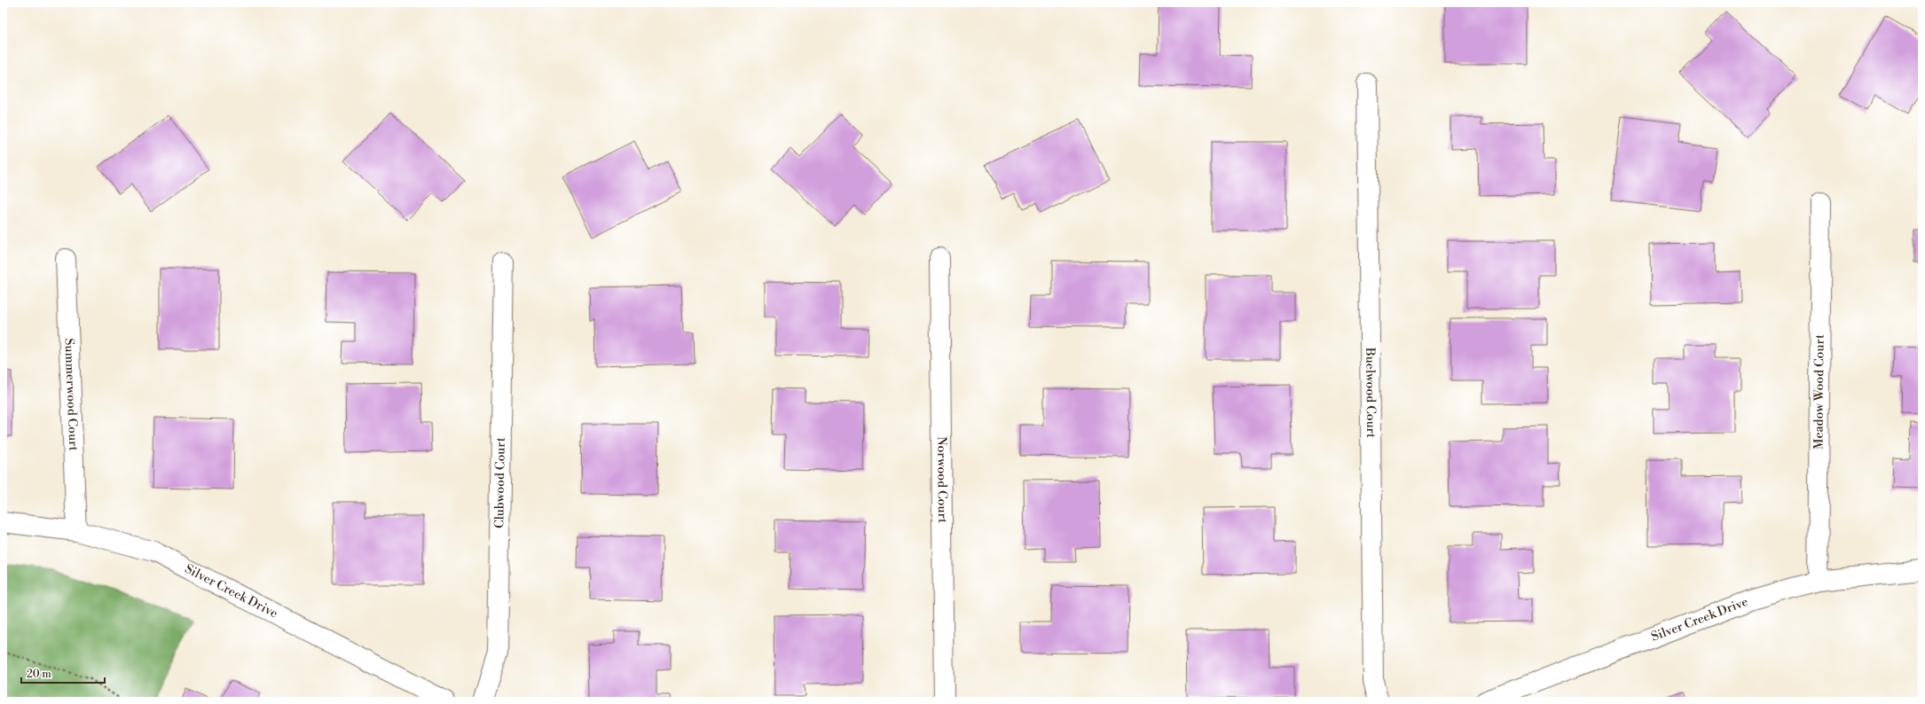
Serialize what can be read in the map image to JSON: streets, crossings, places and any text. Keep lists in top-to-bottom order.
{
  "streets": {
    "street": [
      "Meadow Wood Court",
      "Buelwood Court",
      "Summerwood Court",
      "Norwood Court",
      "Clubwood Court",
      "Silver Creek Drive"
    ]
  },
  "crossings": [
    ["Meadow Wood Court", "Silver Creek Drive"],
    ["Summerwood Court", "Silver Creek Drive"]
  ],
  "scale_bar": "20 m"
}
